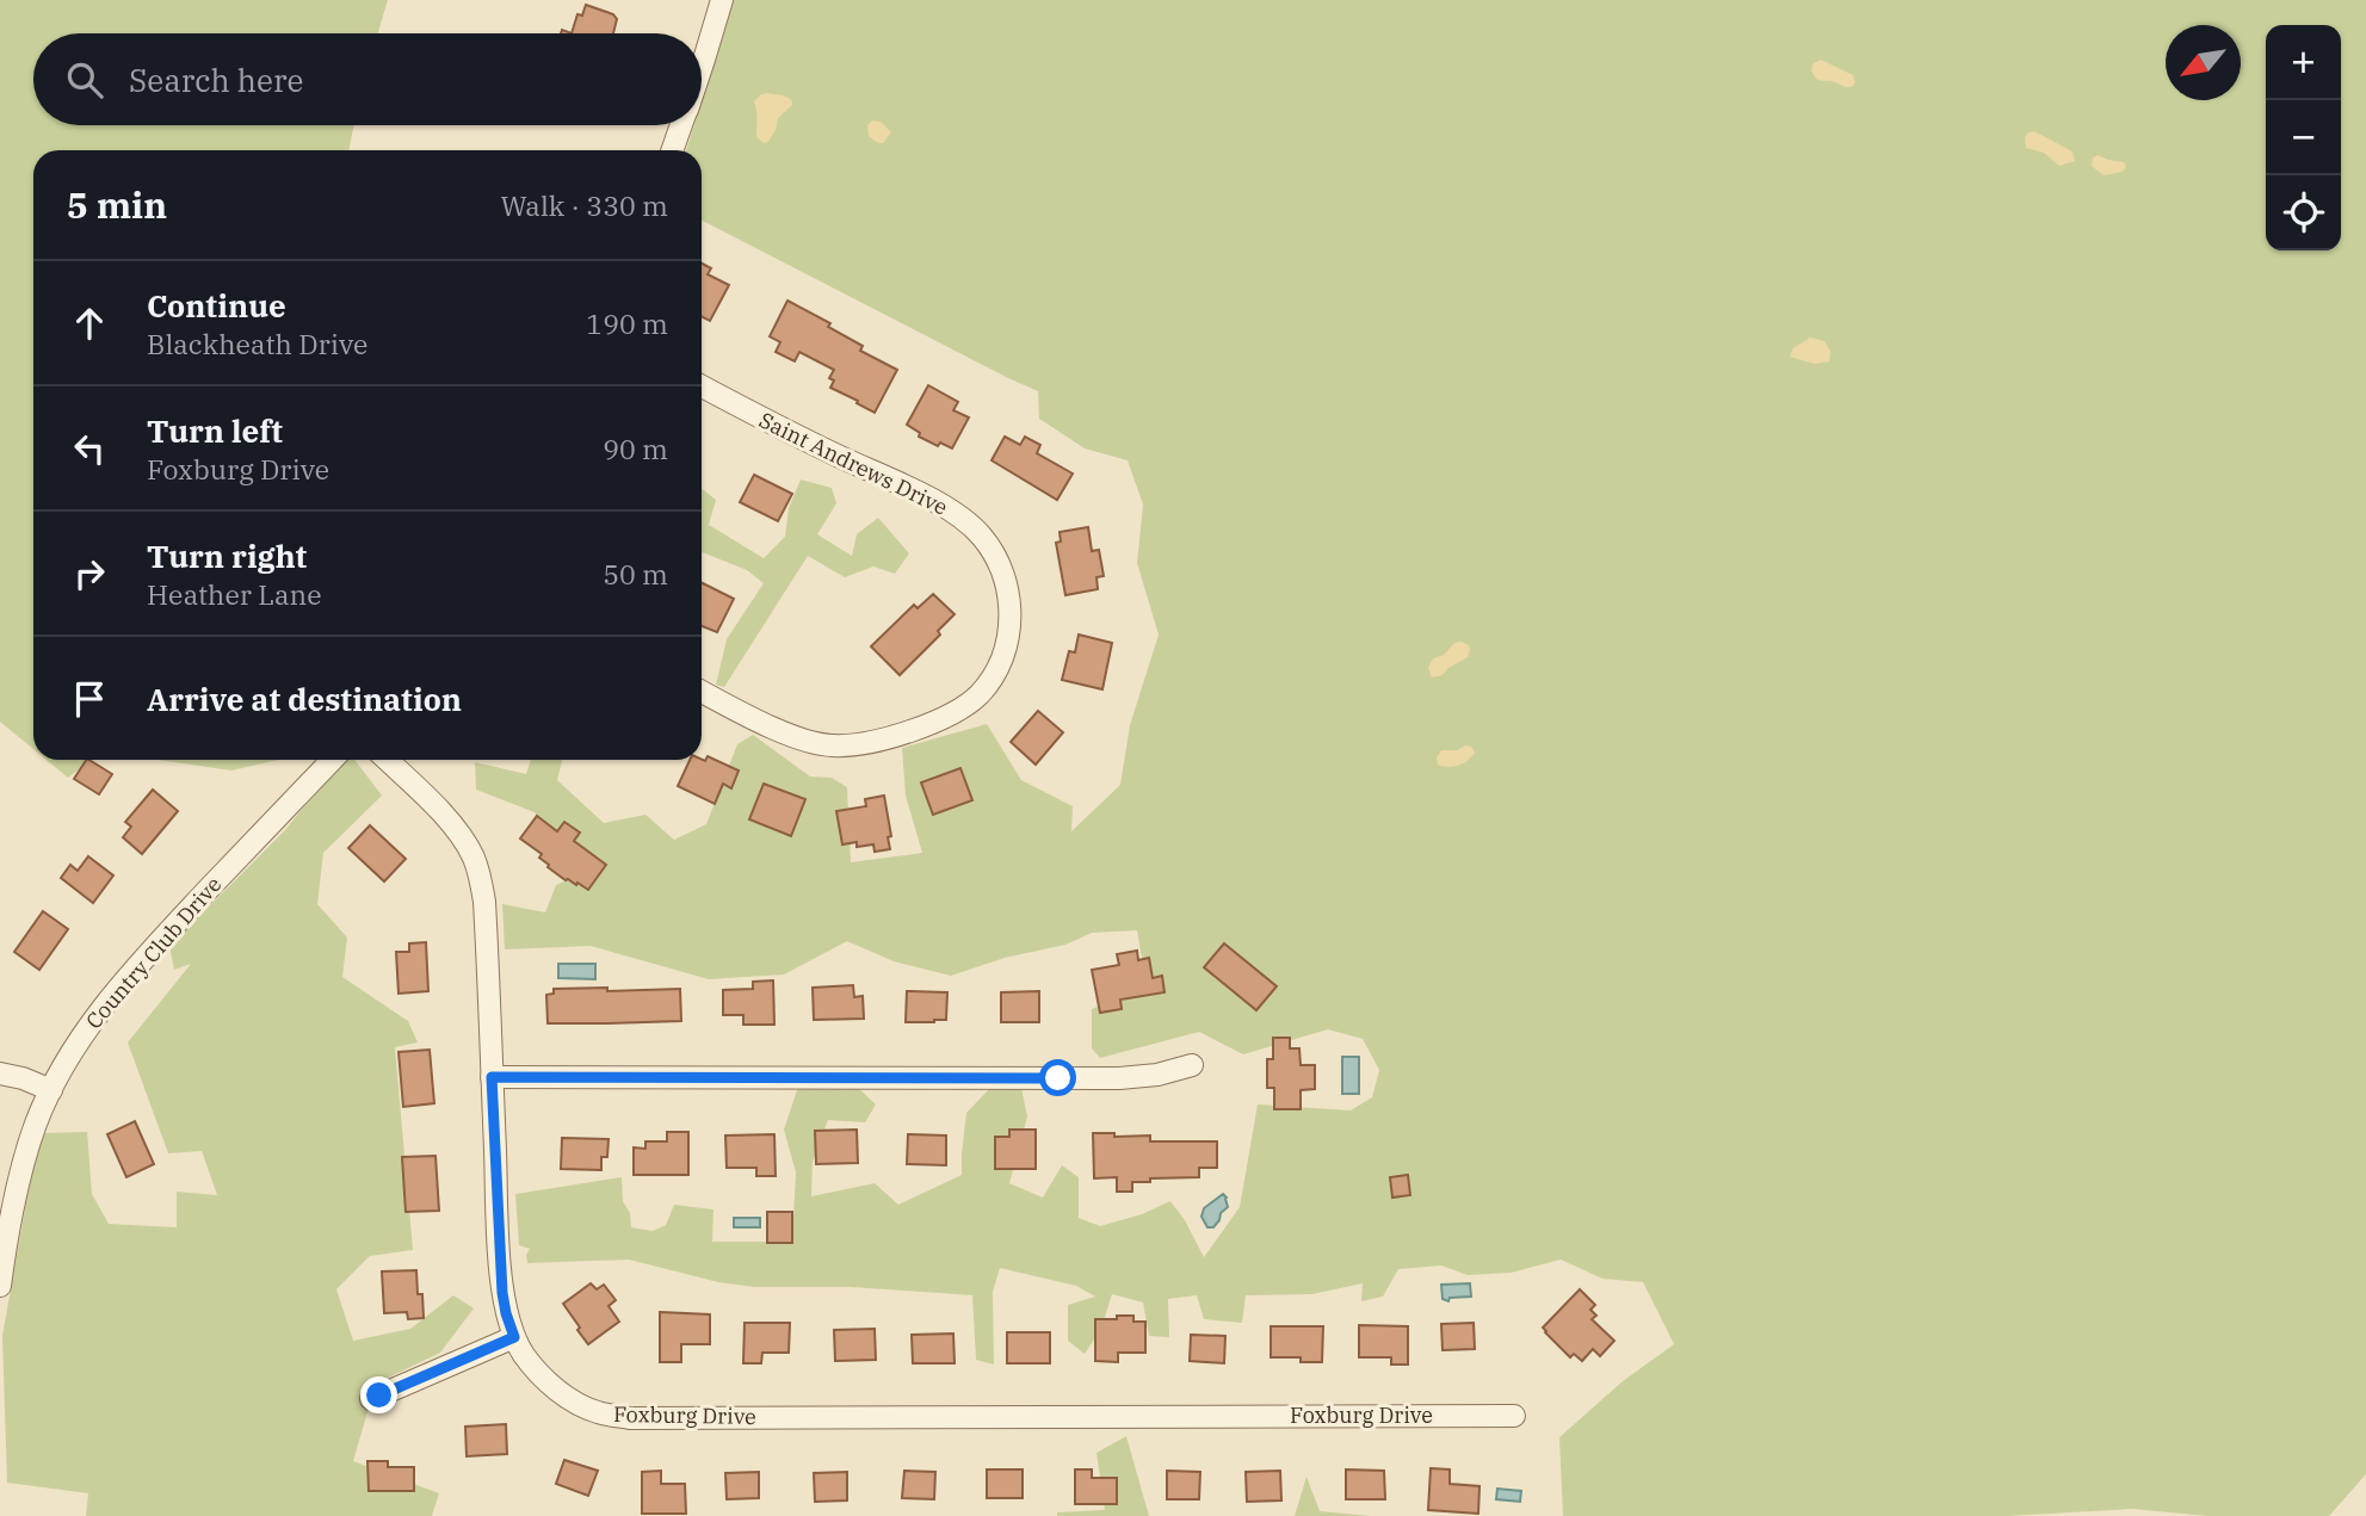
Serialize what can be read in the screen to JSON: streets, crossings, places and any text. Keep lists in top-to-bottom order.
{
  "streets": {
    "street": ["Saint Andrews Drive", "Country Club Drive", "Foxburg Drive"]
  },
  "north": "bottom left",
  "page": {
    "map_buttons": ["+", "−"],
    "search": "Search here",
    "heading": ["5 min", "Walk · 330 m"],
    "list": [
      ["Continue", "Blackheath Drive", "190 m"],
      ["Turn left", "Foxburg Drive", "90 m"],
      ["Turn right", "Heather Lane", "50 m"],
      "Arrive at destination"
    ]
  }
}
